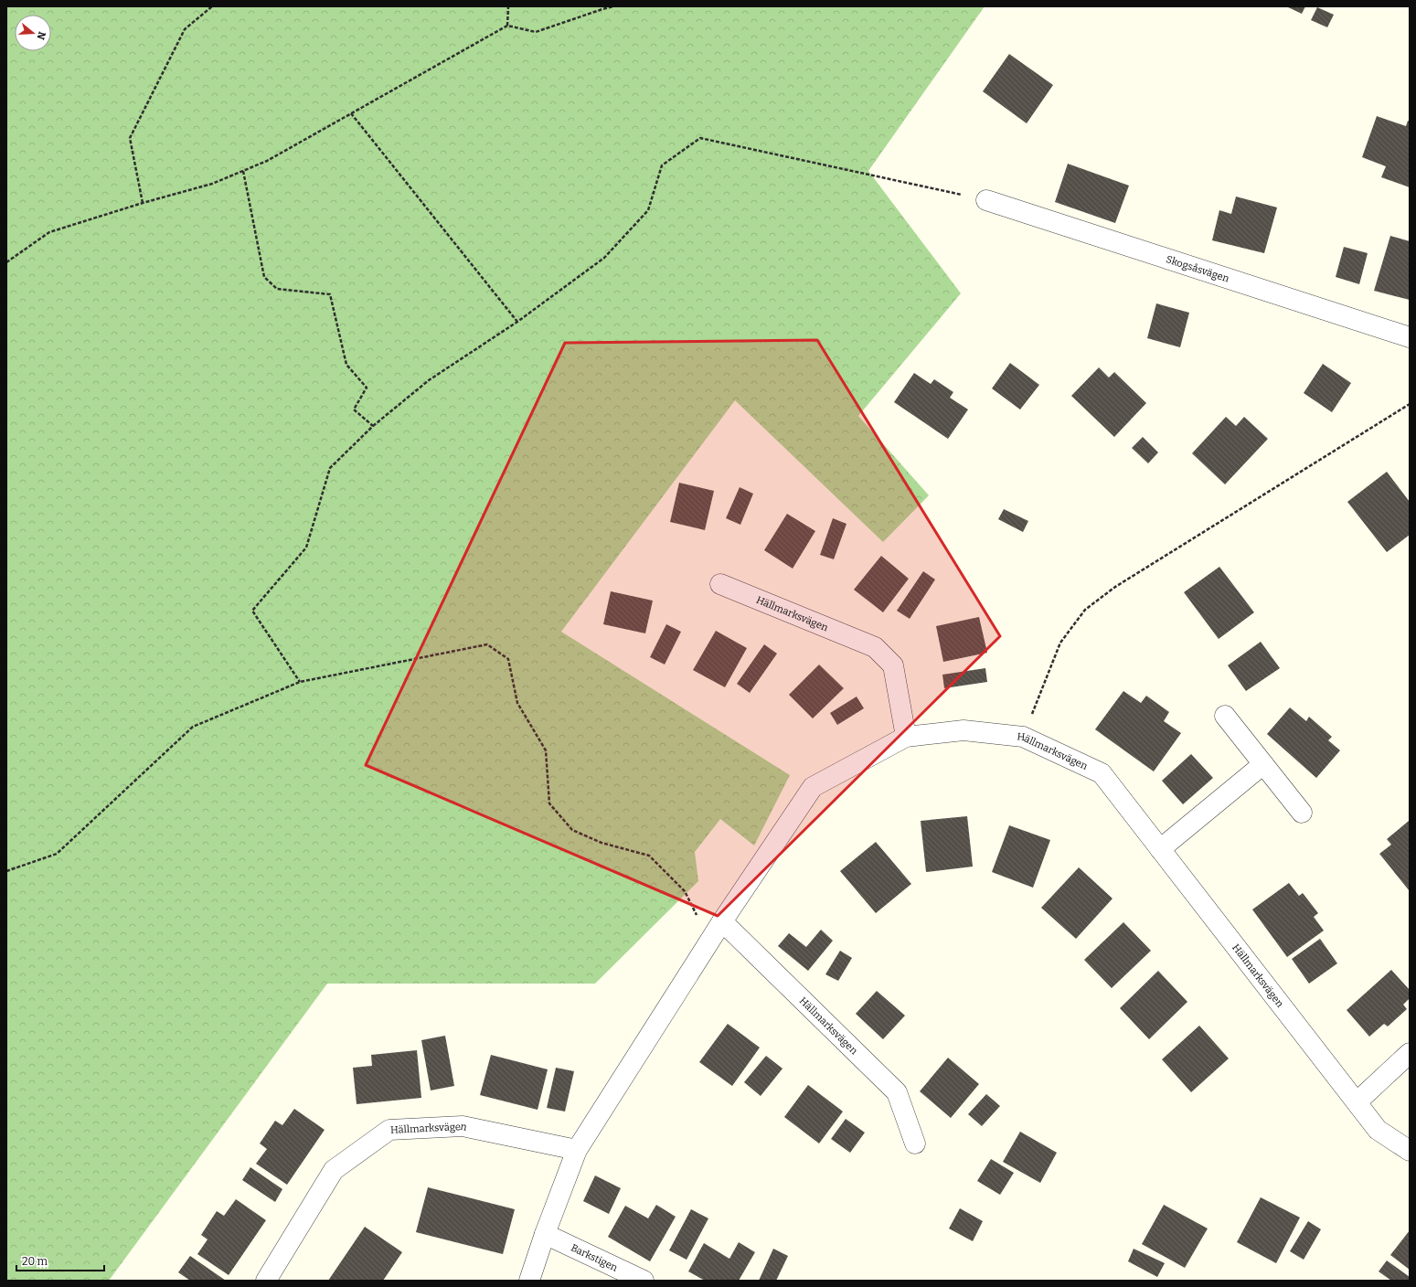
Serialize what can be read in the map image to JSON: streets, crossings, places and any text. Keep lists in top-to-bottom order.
{
  "streets": {
    "street": ["Skogsåsvägen", "Hällmarksvägen", "Barkstigen"]
  },
  "crossings": [
    ["Hällmarksvägen", "Barkstigen"]
  ],
  "scale_bar": "20 m",
  "north": "right"
}
